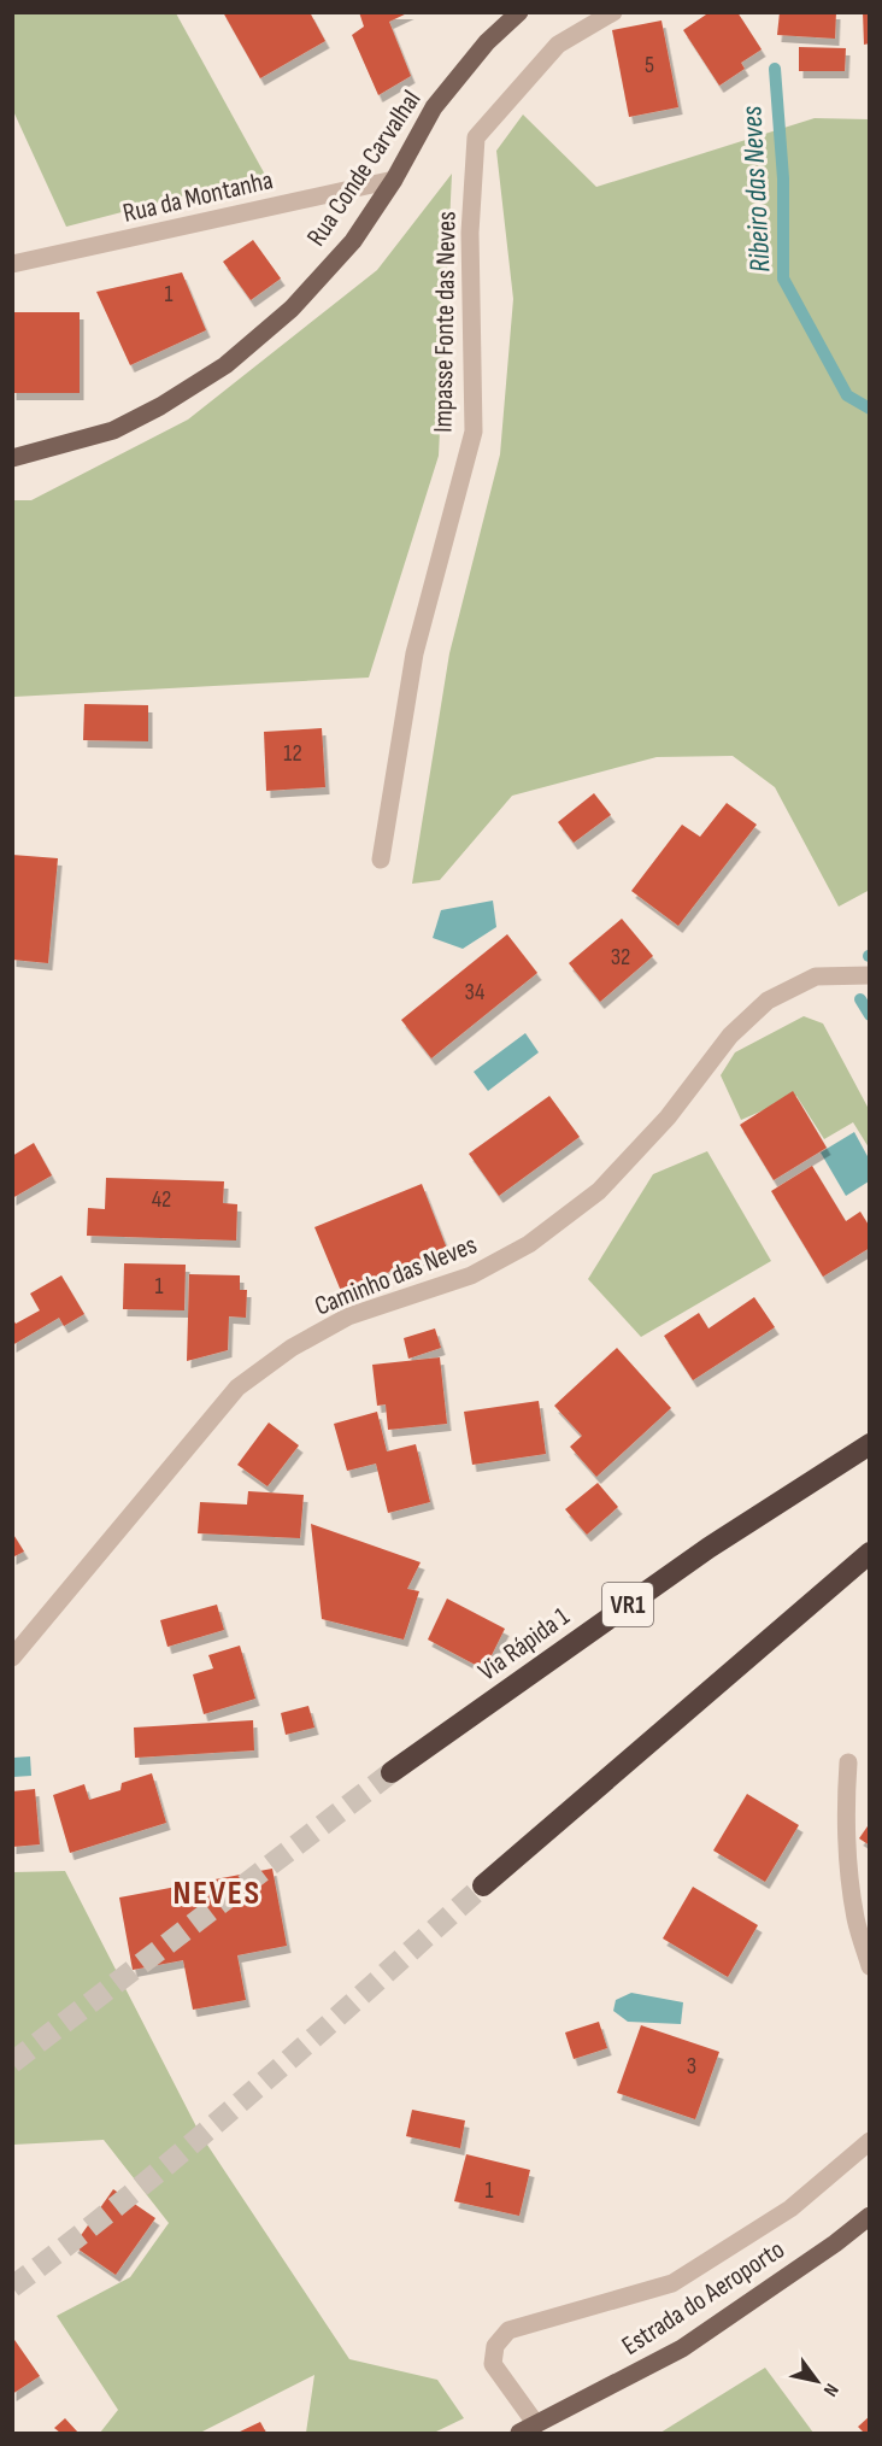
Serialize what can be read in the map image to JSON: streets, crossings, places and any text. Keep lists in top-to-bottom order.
{
  "streets": {
    "highway": ["VR1", "Via Rápida 1"],
    "main road": ["Rua Conde Carvalhal", "Estrada do Aeroporto"],
    "street": ["Rua da Montanha", "Impasse Fonte das Neves", "Caminho das Neves"]
  },
  "crossings": [
    ["Rua Conde Carvalhal", "Rua da Montanha"]
  ],
  "districts": ["NEVES"],
  "water": ["Ribeiro das Neves"],
  "house_numbers": [
    "5",
    "1",
    "12",
    "32",
    "34",
    "42",
    "1",
    "3",
    "1"
  ],
  "north": "bottom right"
}
